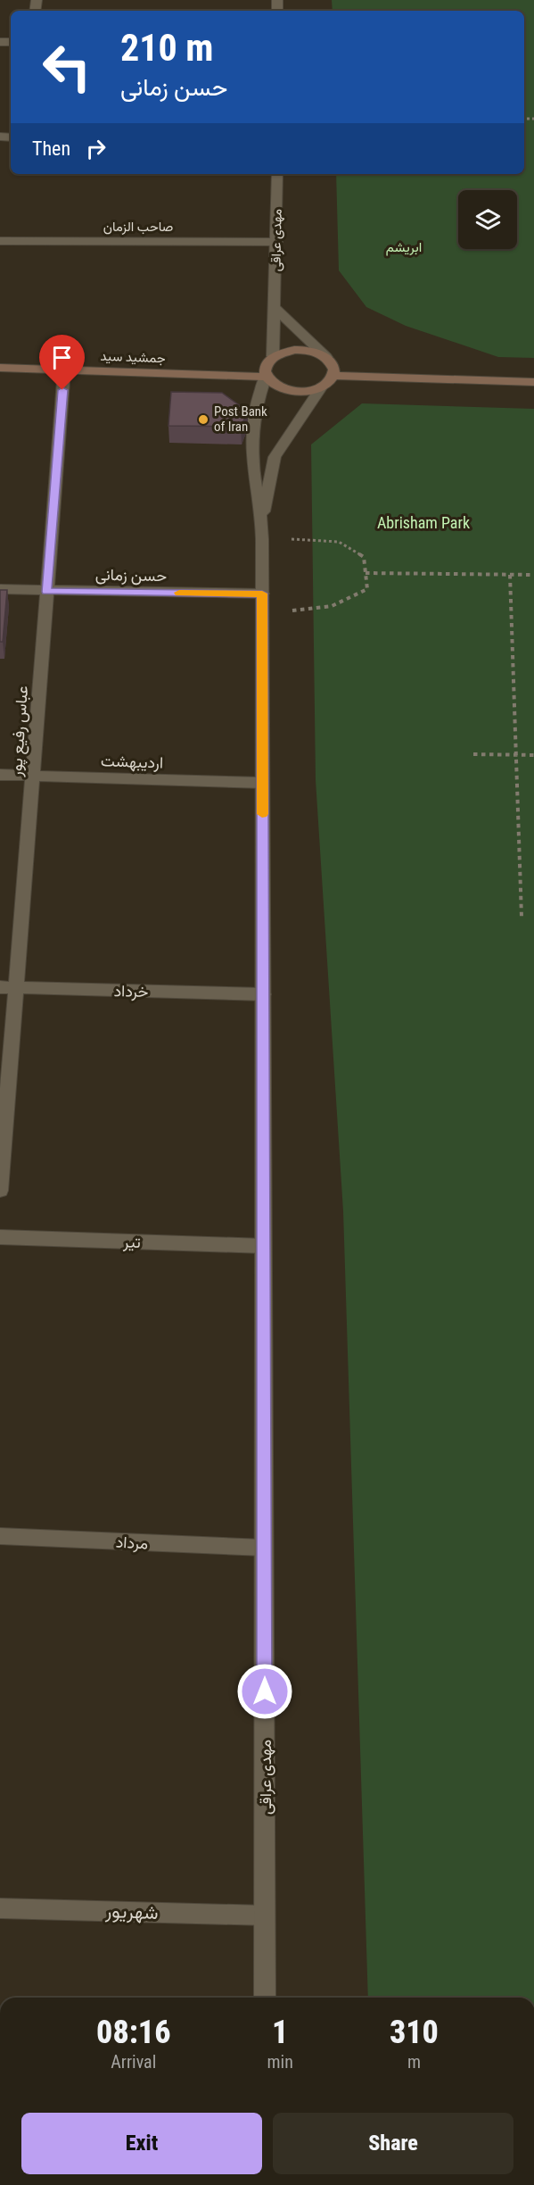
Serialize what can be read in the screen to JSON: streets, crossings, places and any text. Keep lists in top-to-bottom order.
{
  "streets": {
    "main road": ["جمشید سید"],
    "street": [
      "صاحب الزمان",
      "مهدی عراقی",
      "حسن زمانی",
      "عباس رفیع پور",
      "اردیبهشت",
      "خرداد",
      "تیر",
      "مرداد",
      "شهریور"
    ]
  },
  "crossings": [
    ["صاحب الزمان", "مهدی عراقی"],
    ["مهدی عراقی", "جمشید سید"],
    ["مهدی عراقی", "حسن زمانی"],
    ["مهدی عراقی", "اردیبهشت"],
    ["مهدی عراقی", "خرداد"],
    ["مهدی عراقی", "تیر"],
    ["مهدی عراقی", "مرداد"],
    ["مهدی عراقی", "شهریور"],
    ["جمشید سید", "عباس رفیع پور"],
    ["حسن زمانی", "عباس رفیع پور"],
    ["عباس رفیع پور", "اردیبهشت"],
    ["عباس رفیع پور", "خرداد"]
  ],
  "parks": ["ابریشم", "Abrisham Park"],
  "places": ["Post Bank of Iran"],
  "page": {
    "turn": ["210 m", "حسن زمانی"],
    "then": "Then",
    "eta": [
      "08:16",
      "Arrival",
      "1",
      "min",
      "310",
      "m"
    ],
    "buttons": ["Exit", "Share"]
  }
}
